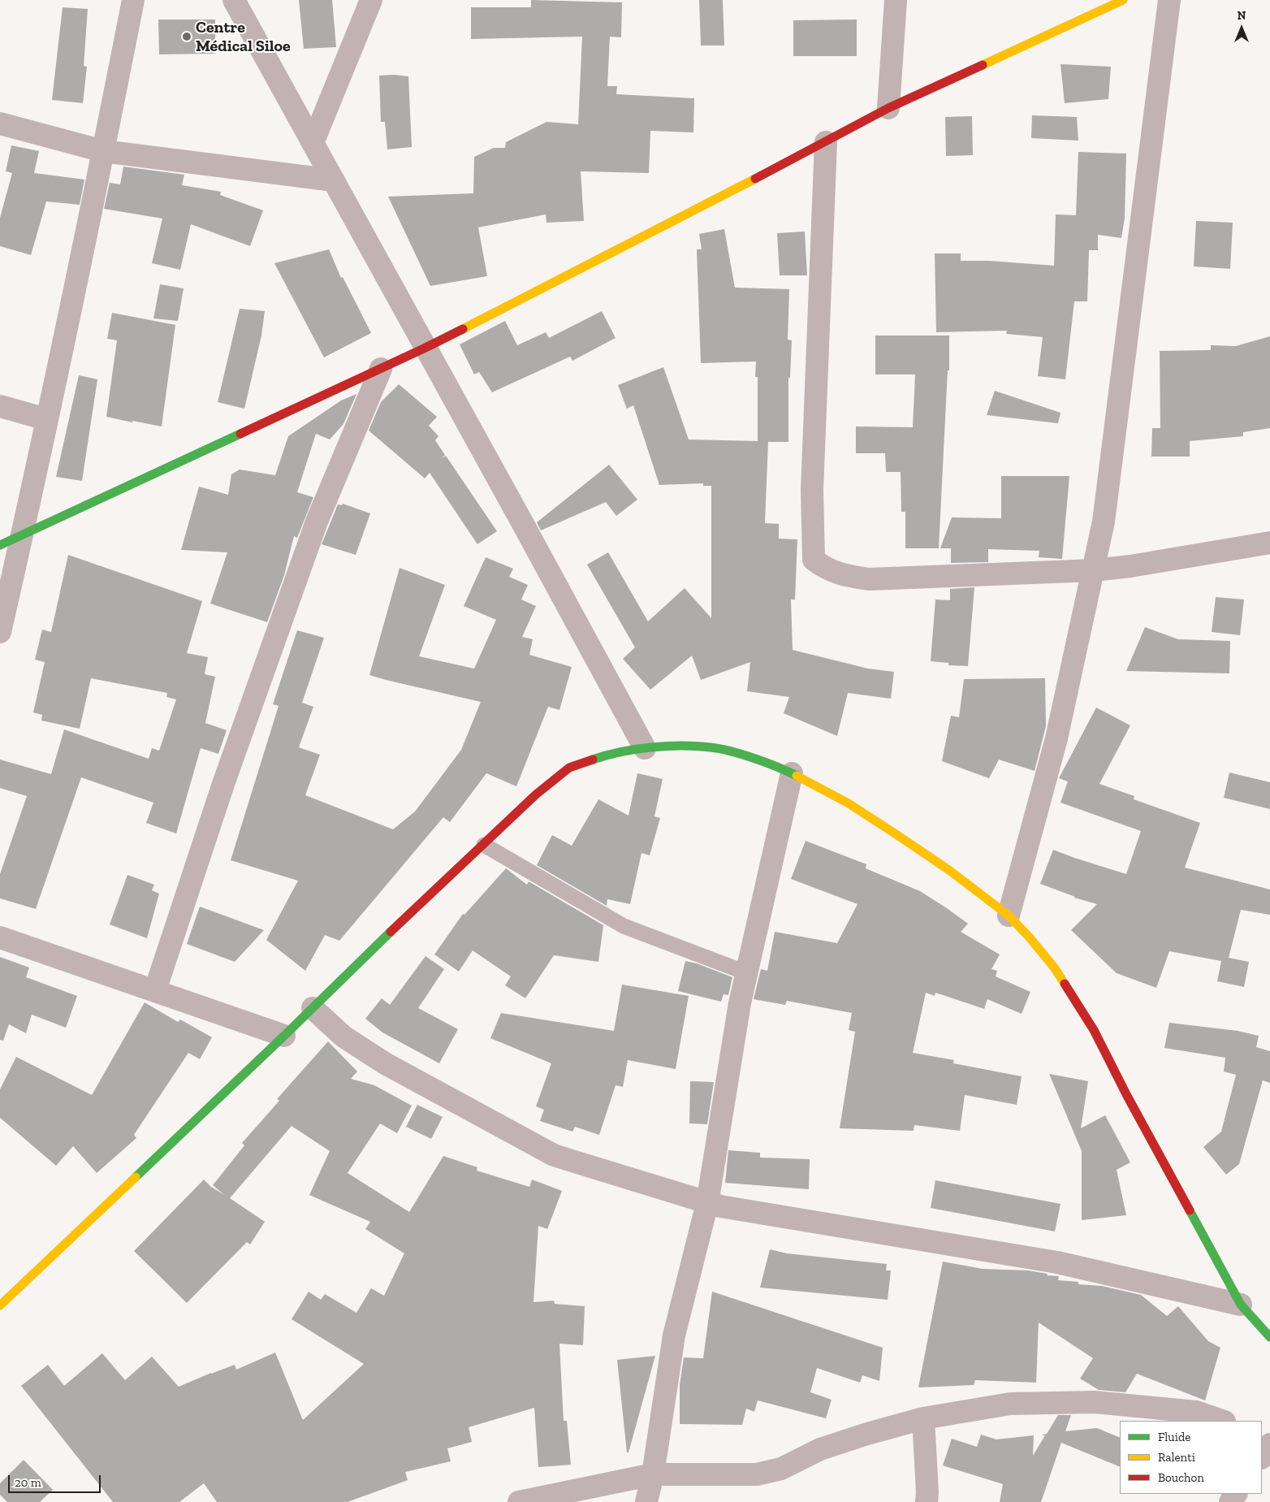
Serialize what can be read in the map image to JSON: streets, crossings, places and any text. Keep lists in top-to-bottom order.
{
  "places": ["Centre Médical Siloe"],
  "legend": ["Fluide", "Ralenti", "Bouchon"],
  "scale_bar": "20 m",
  "north": "top"
}
